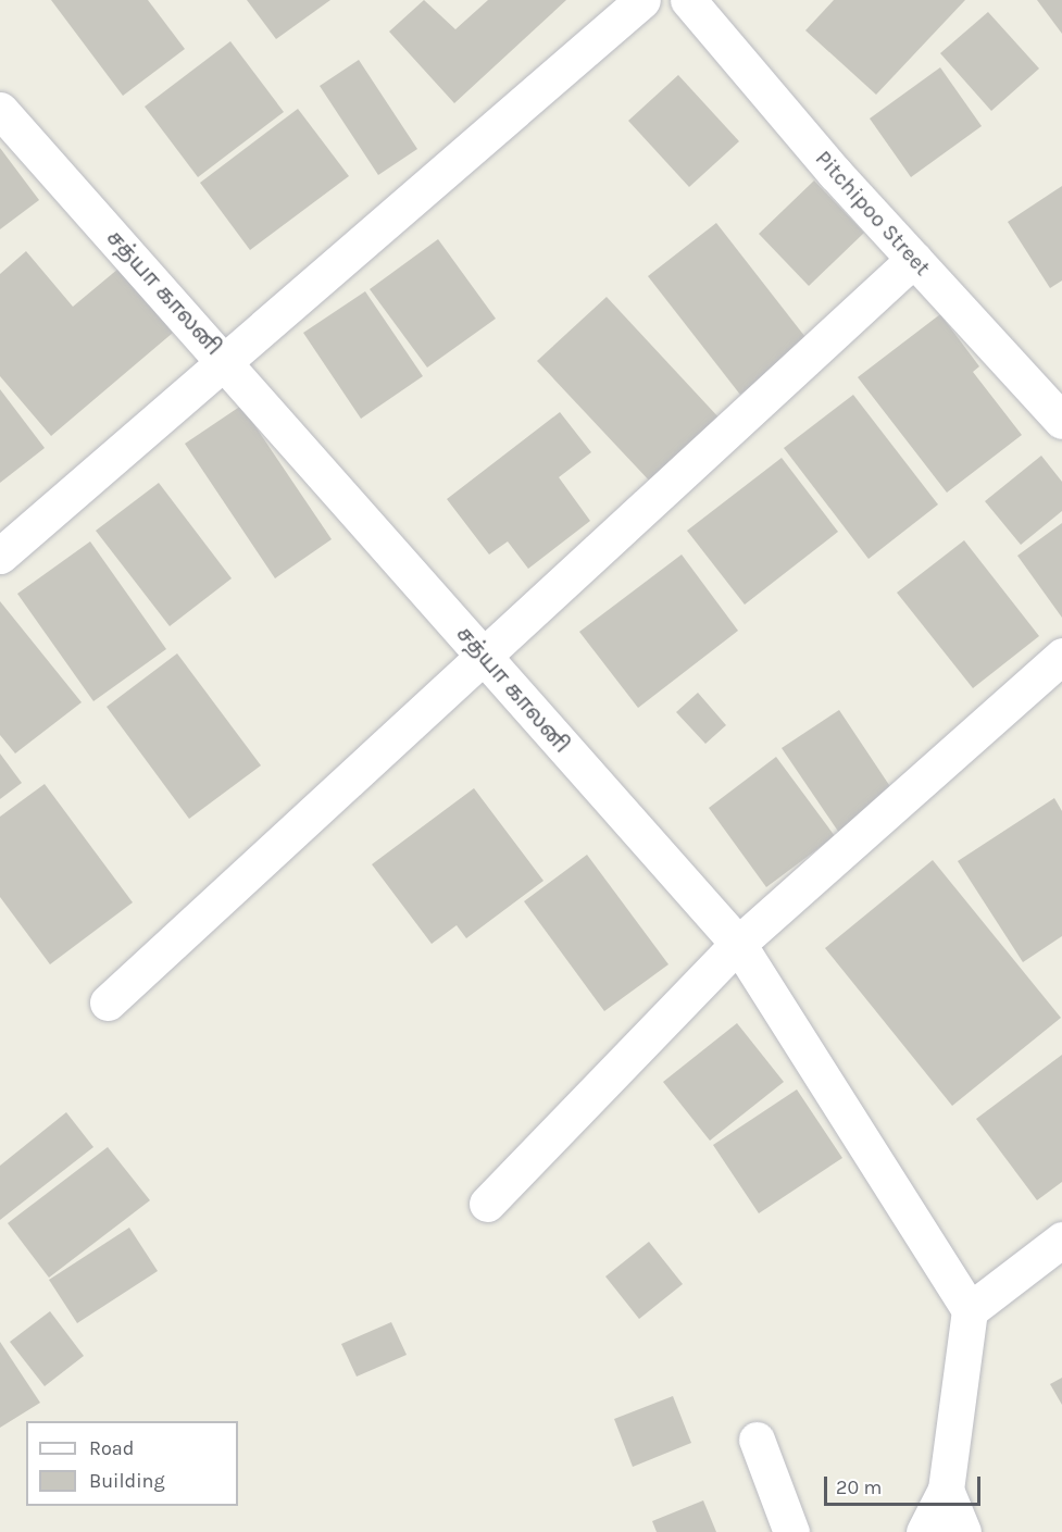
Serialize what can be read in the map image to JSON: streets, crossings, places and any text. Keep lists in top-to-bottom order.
{
  "streets": {
    "street": ["Pitchipoo Street", "சத்யா காலனி"]
  },
  "legend": ["Road", "Building"],
  "scale_bar": "20 m"
}
